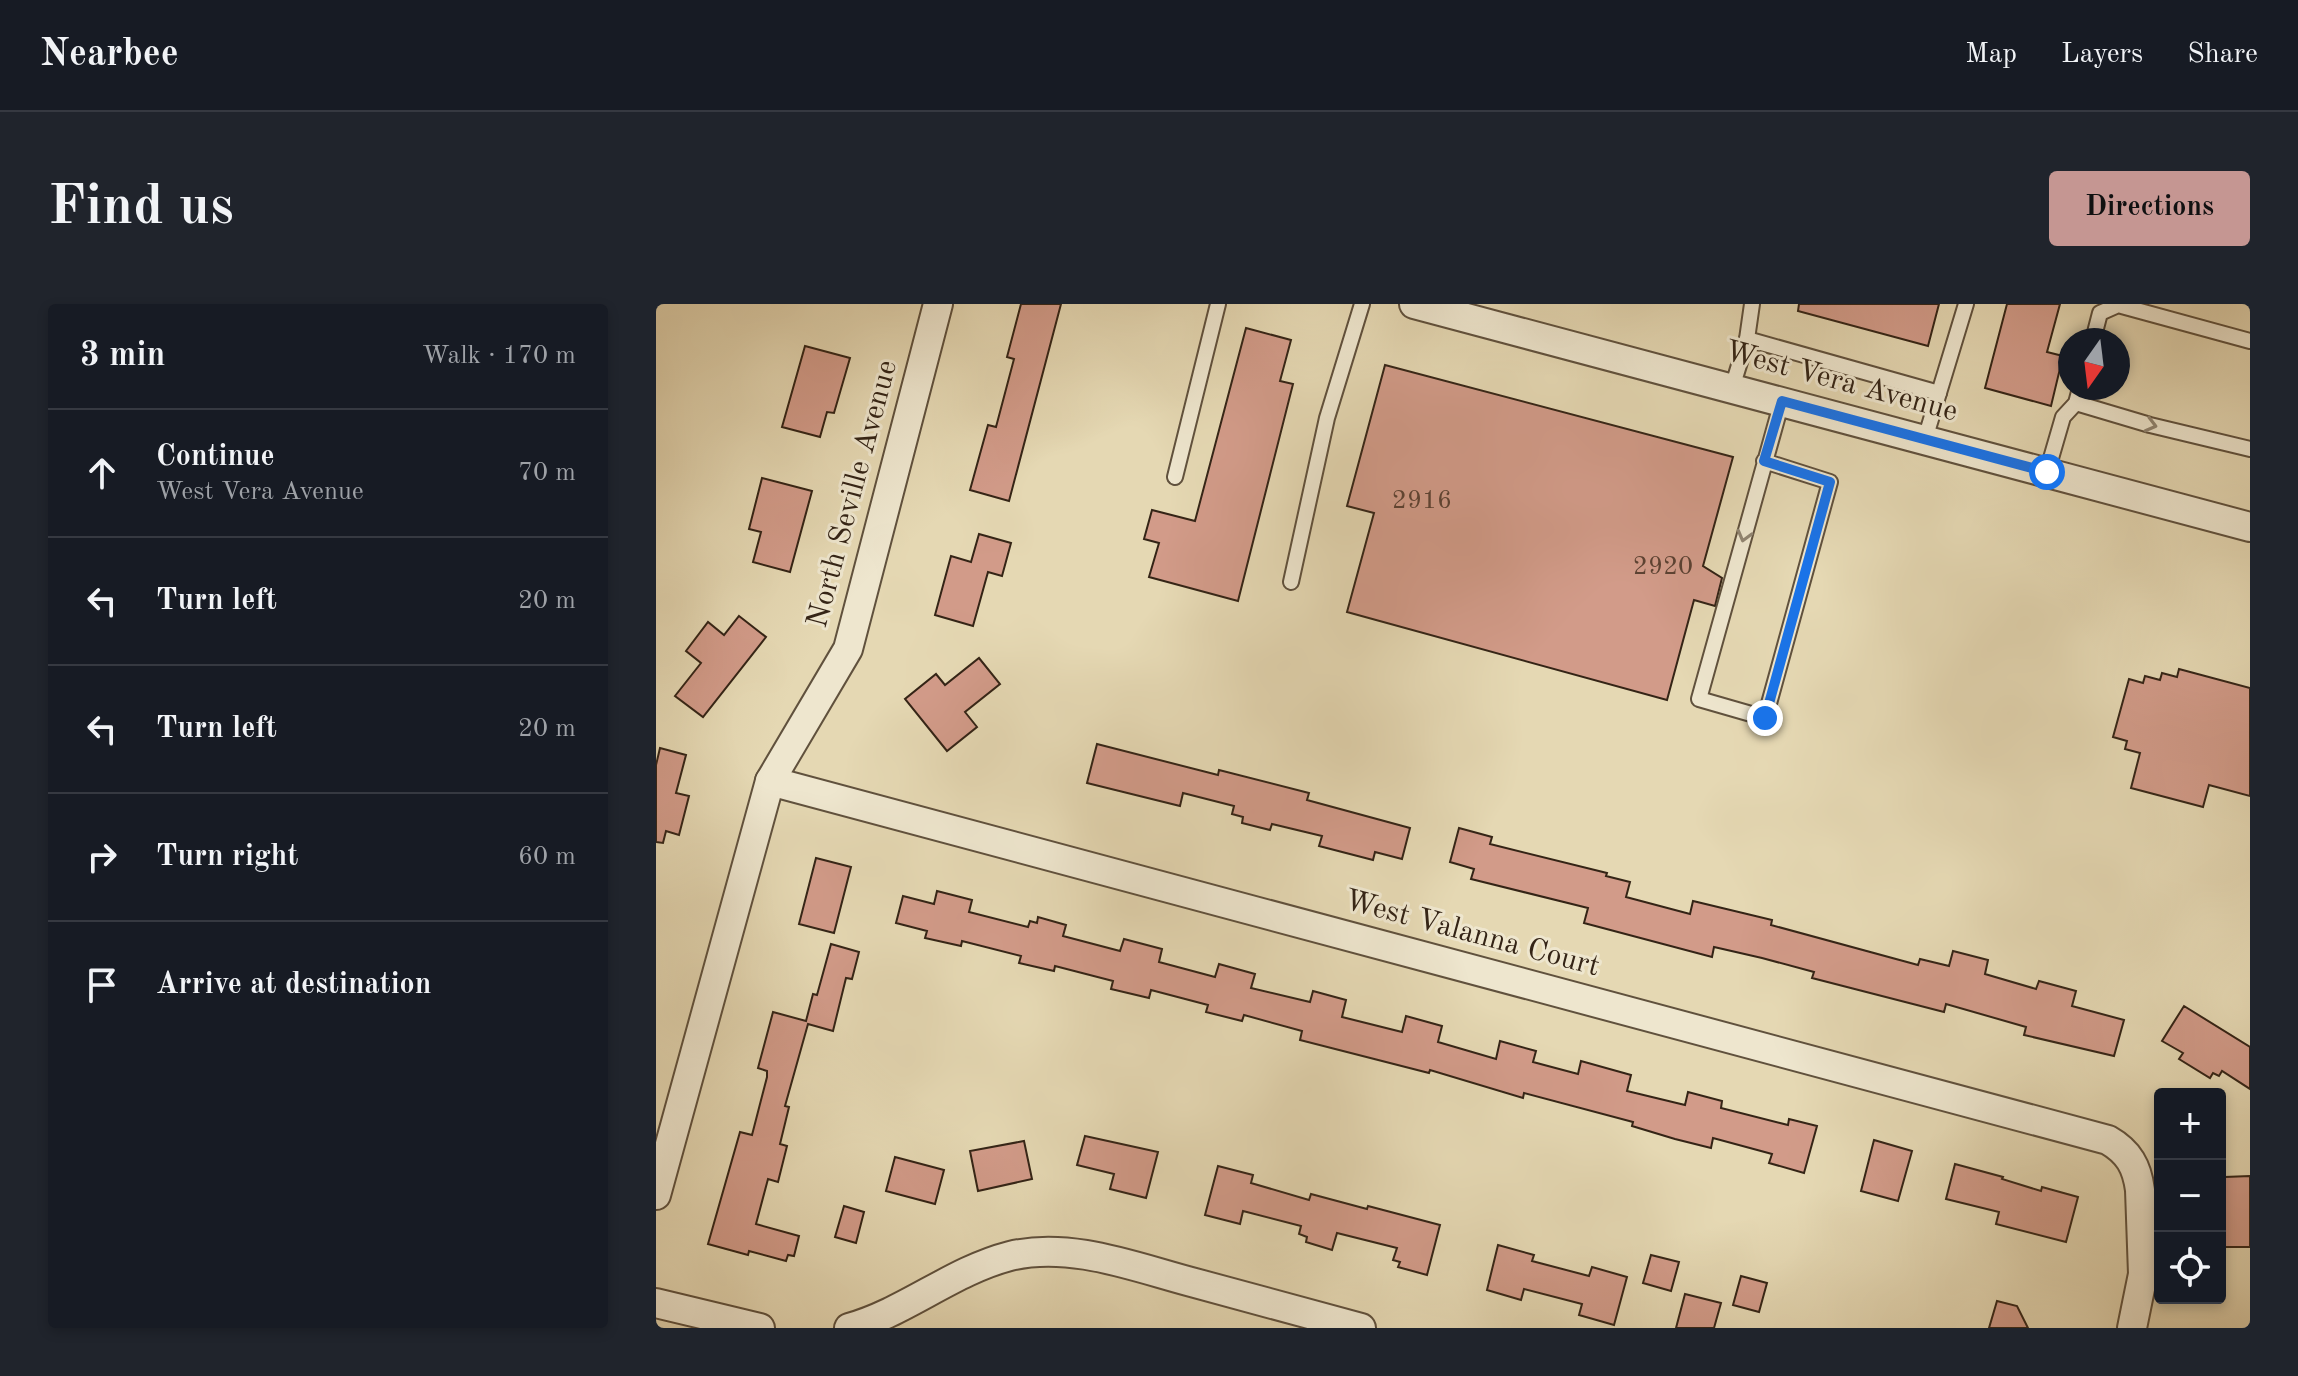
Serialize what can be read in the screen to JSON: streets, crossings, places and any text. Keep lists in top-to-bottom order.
{
  "streets": {
    "street": ["West Vera Avenue", "North Seville Avenue", "West Valanna Court"]
  },
  "crossings": [
    ["North Seville Avenue", "West Valanna Court"]
  ],
  "house_numbers": ["2916", "2920"],
  "north": "bottom",
  "page": {
    "header": "Nearbee",
    "nav": ["Map", "Layers", "Share"],
    "buttons": "Directions",
    "title": "Find us",
    "heading": ["3 min", "Walk · 170 m"],
    "list": [
      ["Continue", "West Vera Avenue", "70 m"],
      ["Turn left", "20 m"],
      ["Turn left", "20 m"],
      ["Turn right", "60 m"],
      "Arrive at destination"
    ],
    "map_buttons": ["+", "−"]
  }
}
